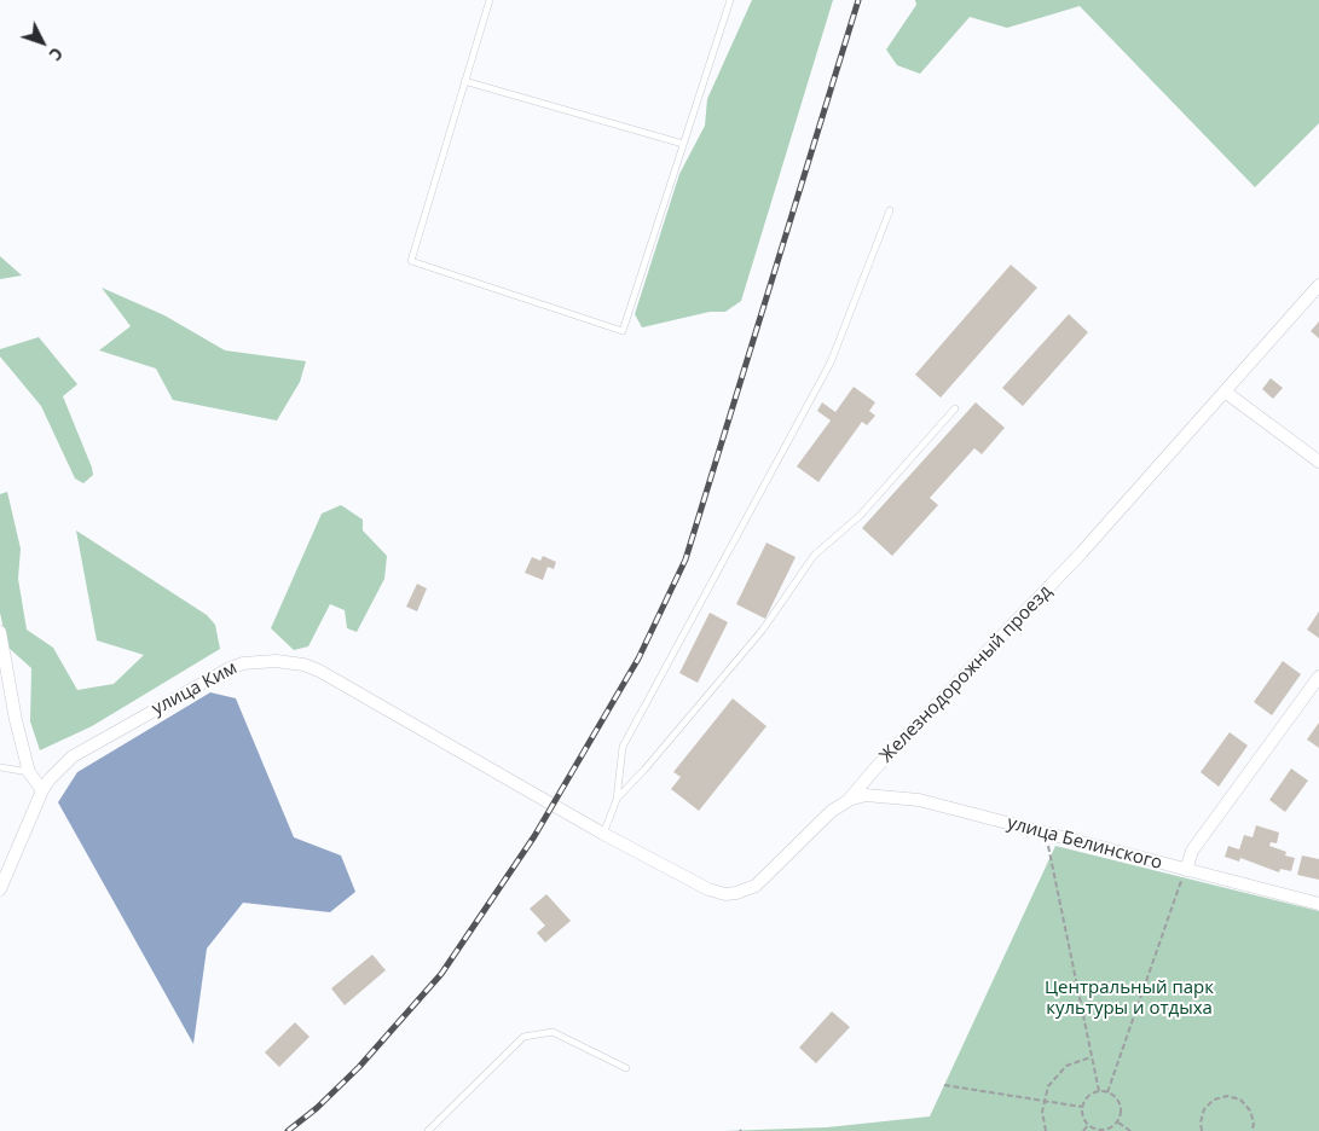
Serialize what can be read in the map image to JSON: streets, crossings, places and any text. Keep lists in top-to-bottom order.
{
  "streets": {
    "street": ["Железнодорожный проезд", "улица Ким", "улица Белинского"]
  },
  "crossings": [
    ["Железнодорожный проезд", "улица Ким"],
    ["Железнодорожный проезд", "улица Белинского"]
  ],
  "parks": ["Центральный парк культуры и отдыха"],
  "north": "bottom right"
}
